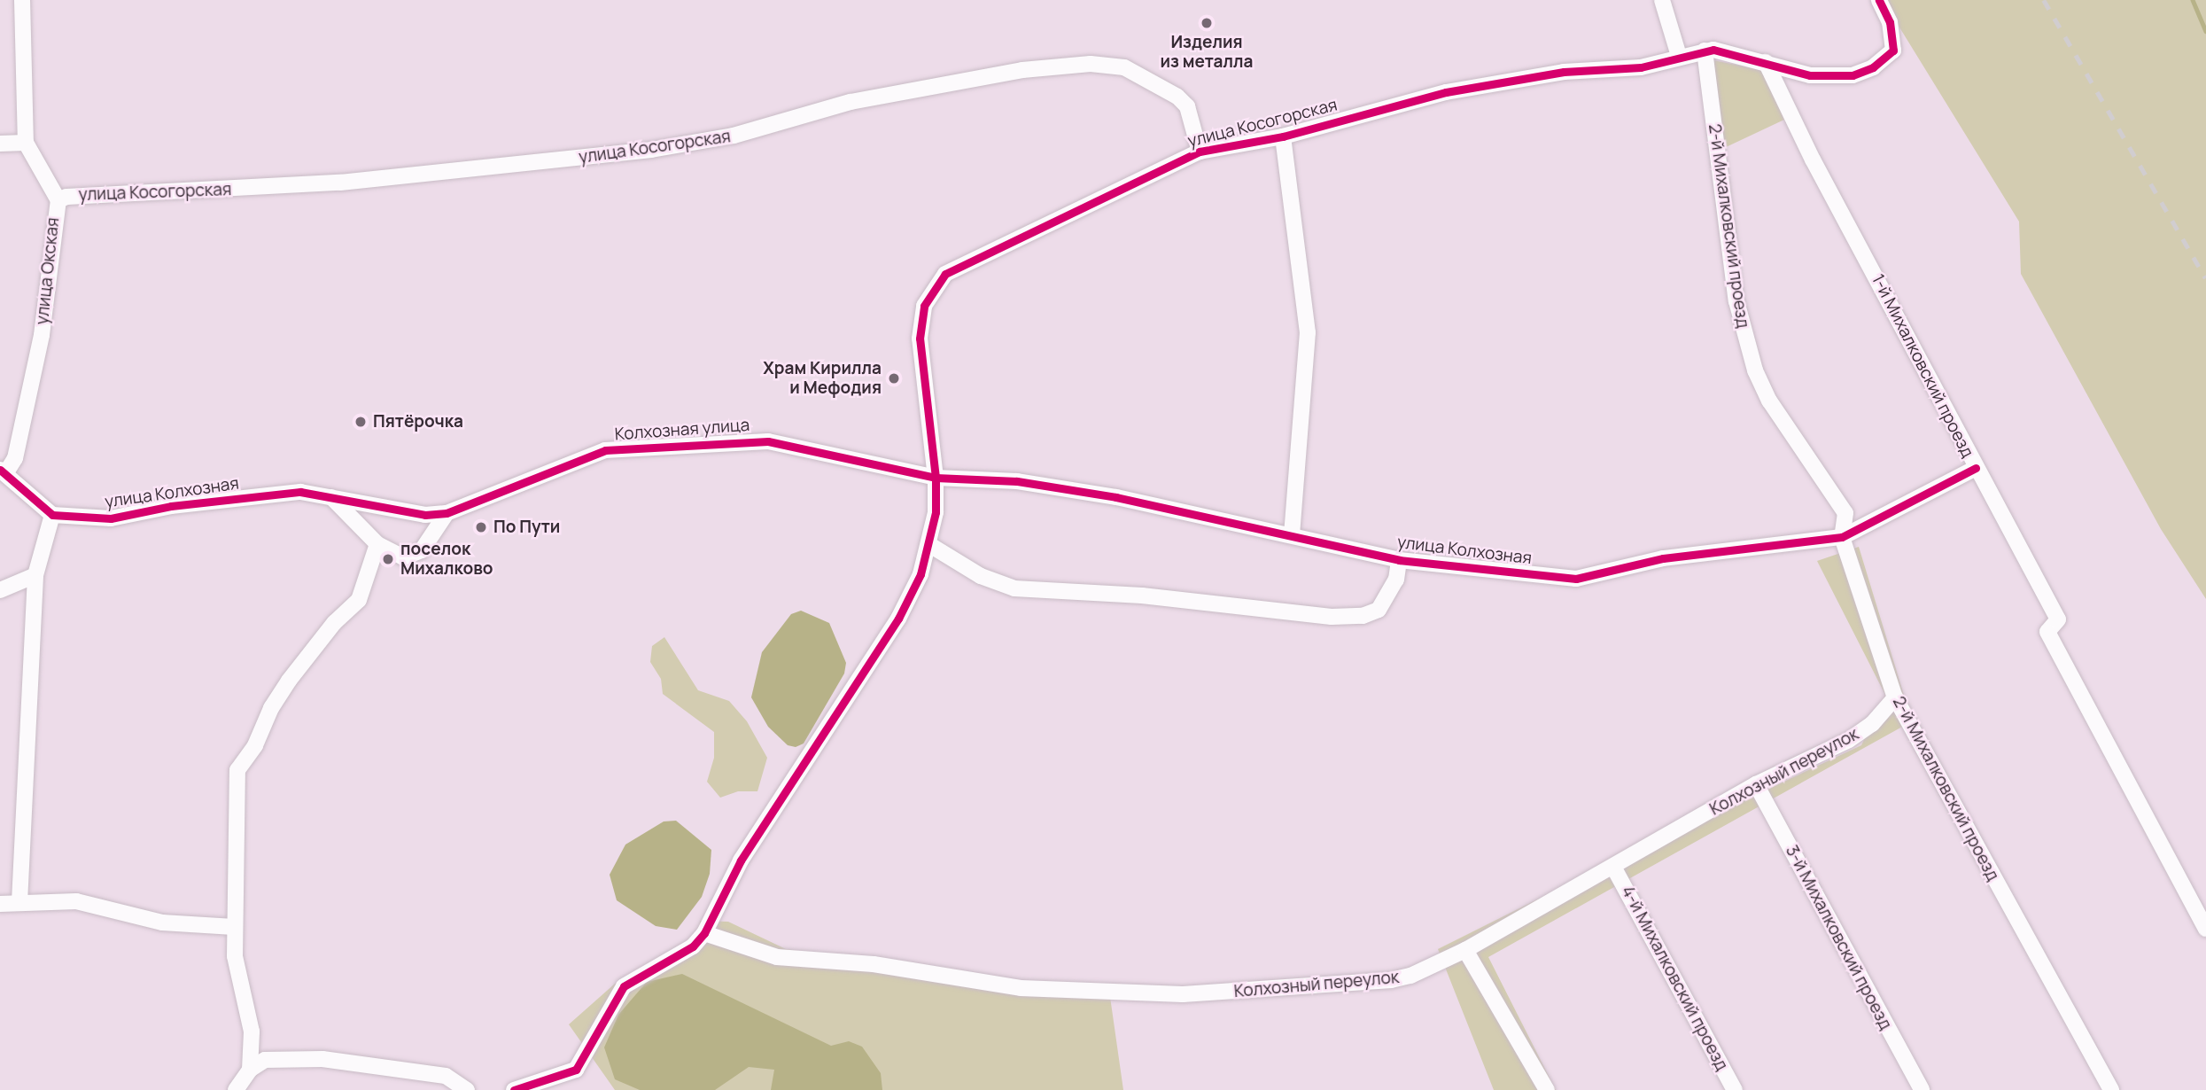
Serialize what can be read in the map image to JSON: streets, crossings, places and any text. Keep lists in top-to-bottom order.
{
  "streets": {
    "street": [
      "улица Косогорская",
      "2-й Михалковский проезд",
      "улица Окская",
      "1-й Михалковский проезд",
      "Колхозная улица",
      "улица Колхозная",
      "Колхозный переулок",
      "3-й Михалковский проезд",
      "4-й Михалковский проезд"
    ]
  },
  "crossings": [
    ["улица Косогорская", "2-й Михалковский проезд"],
    ["улица Косогорская", "улица Окская"],
    ["улица Косогорская", "Колхозная улица"],
    ["улица Косогорская", "улица Колхозная"],
    ["улица Косогорская", "Колхозный переулок"],
    ["2-й Михалковский проезд", "улица Колхозная"],
    ["2-й Михалковский проезд", "Колхозный переулок"],
    ["1-й Михалковский проезд", "улица Колхозная"],
    ["Колхозная улица", "улица Колхозная"],
    ["Колхозный переулок", "3-й Михалковский проезд"],
    ["Колхозный переулок", "4-й Михалковский проезд"]
  ],
  "places": [
    "Изделия из металла",
    "Храм Кирилла и Мефодия",
    "Пятёрочка",
    "По Пути",
    "поселок Михалково"
  ]
}
